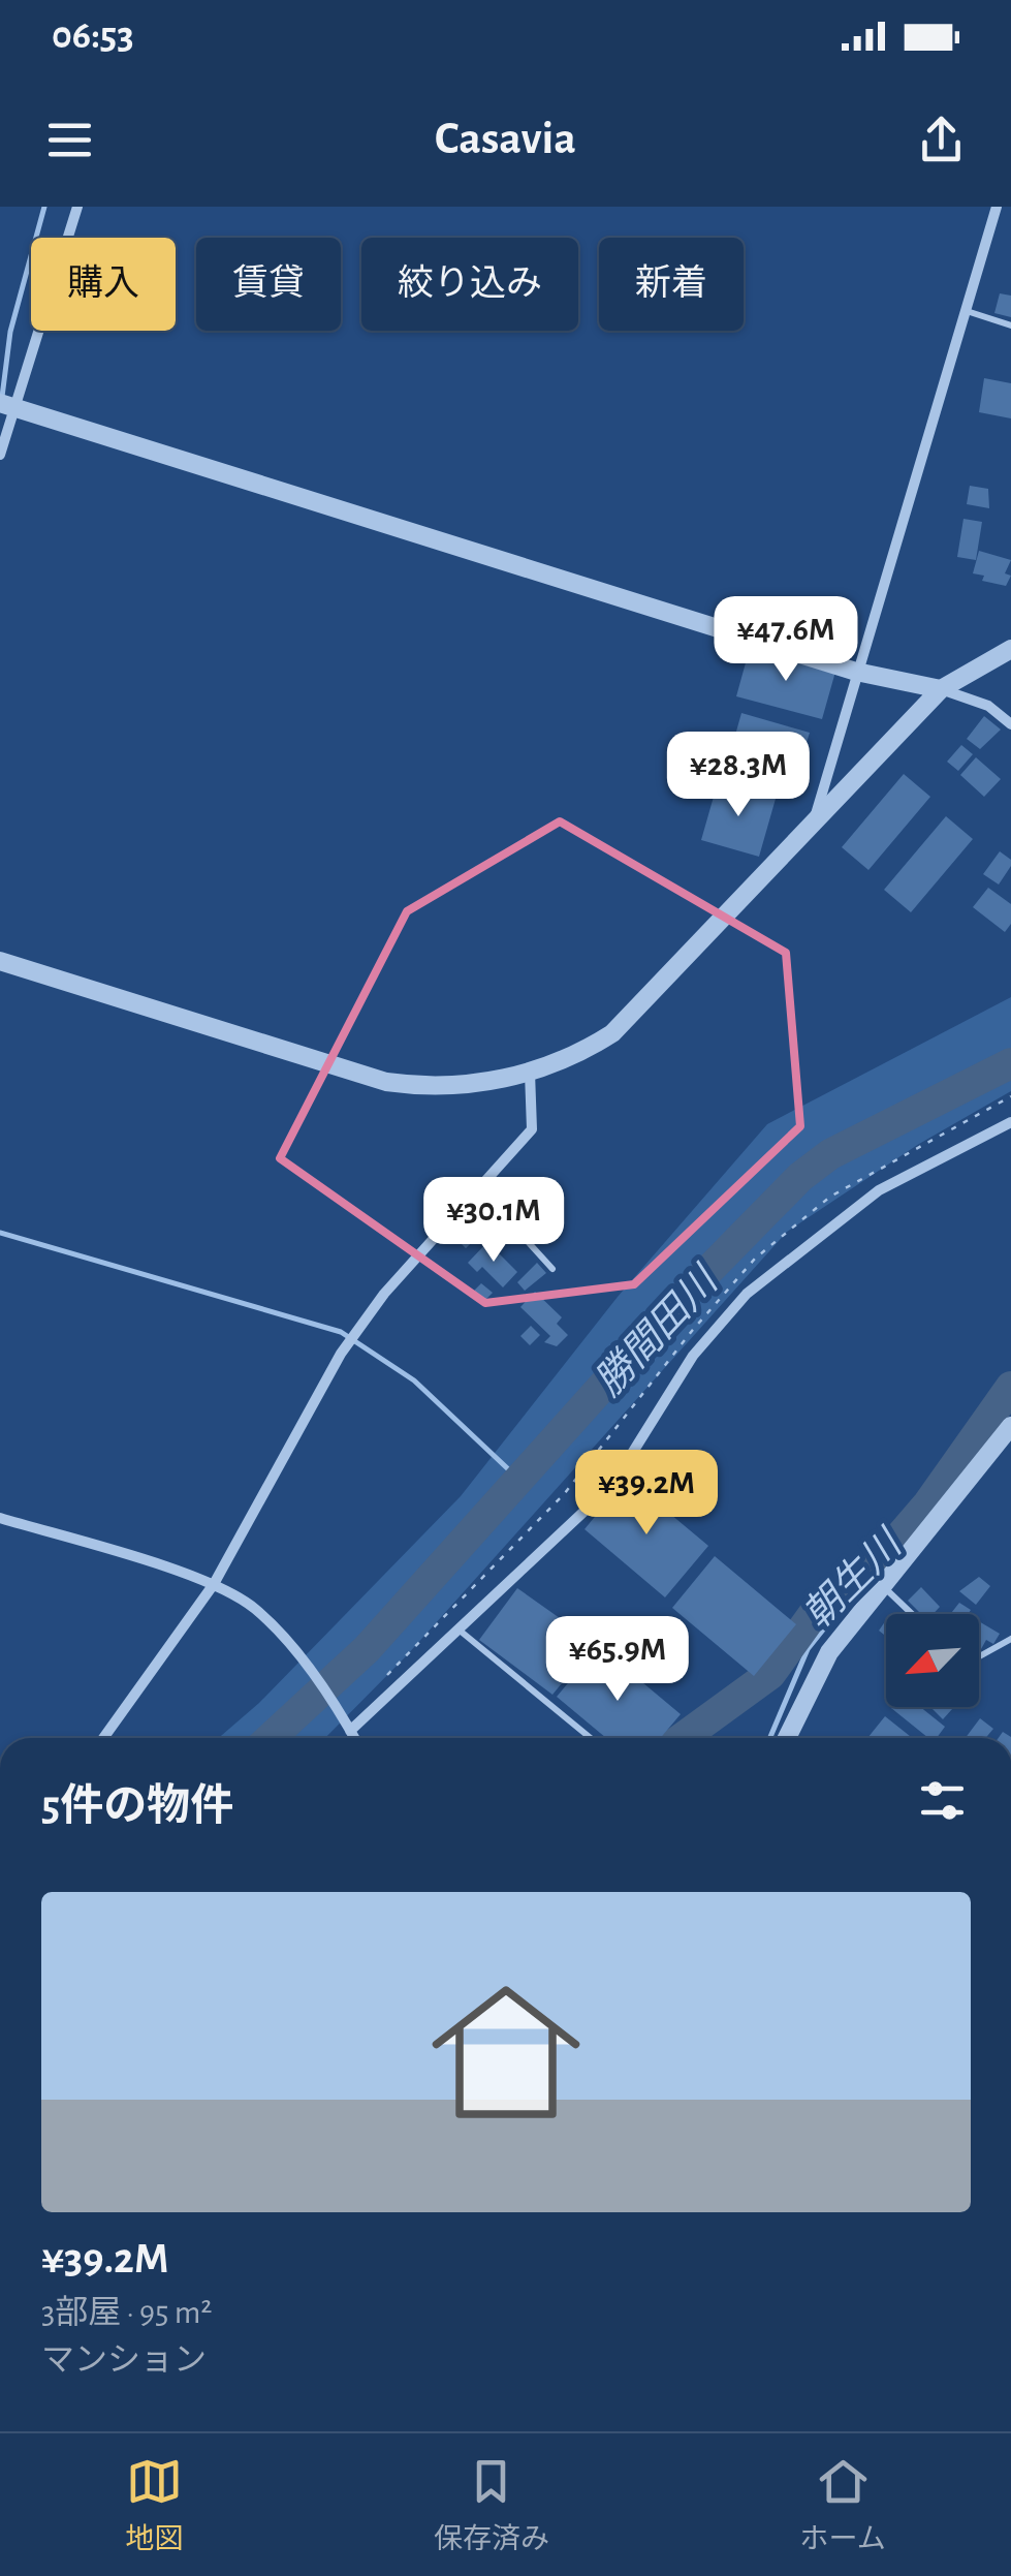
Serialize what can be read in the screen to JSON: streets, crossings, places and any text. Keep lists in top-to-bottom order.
{
  "water": ["勝間田川", "朝生川"],
  "north": "bottom left",
  "page": {
    "status": "06:53",
    "header": "Casavia",
    "chip": [
      "購入",
      "賃貸",
      "絞り込み",
      "新着"
    ],
    "price": [
      "¥47.6M",
      "¥28.3M",
      "¥30.1M",
      "¥39.2M",
      "¥65.9M"
    ],
    "heading": "5件の物件",
    "list": [
      {
        "name": "¥39.2M",
        "note": "3部屋 · 95 m² · マンション"
      }
    ],
    "tabs": ["地図", "保存済み", "ホーム"]
  }
}
